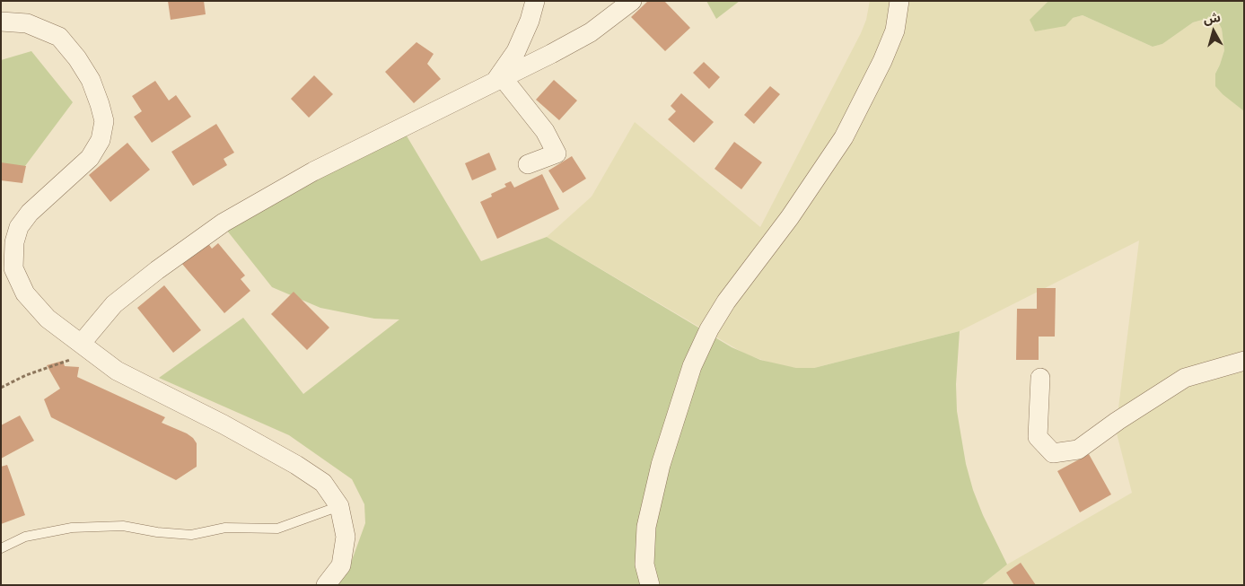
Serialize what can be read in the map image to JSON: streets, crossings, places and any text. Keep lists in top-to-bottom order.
{
  "north": "top"
}
